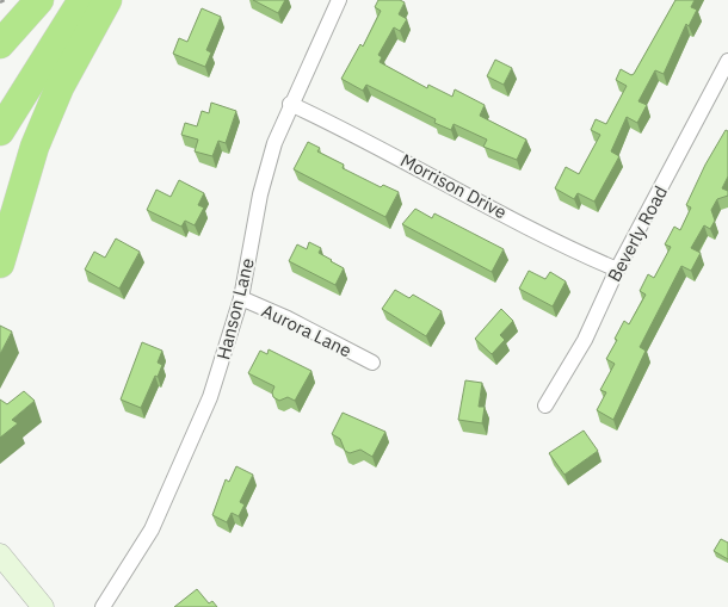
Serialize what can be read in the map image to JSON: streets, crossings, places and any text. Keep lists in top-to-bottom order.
{
  "streets": {
    "street": [
      "Morrison Drive",
      "Beverly Road",
      "Hanson Lane",
      "Aurora Lane"
    ]
  },
  "crossings": [
    ["Morrison Drive", "Beverly Road"],
    ["Morrison Drive", "Hanson Lane"],
    ["Hanson Lane", "Aurora Lane"]
  ]
}
